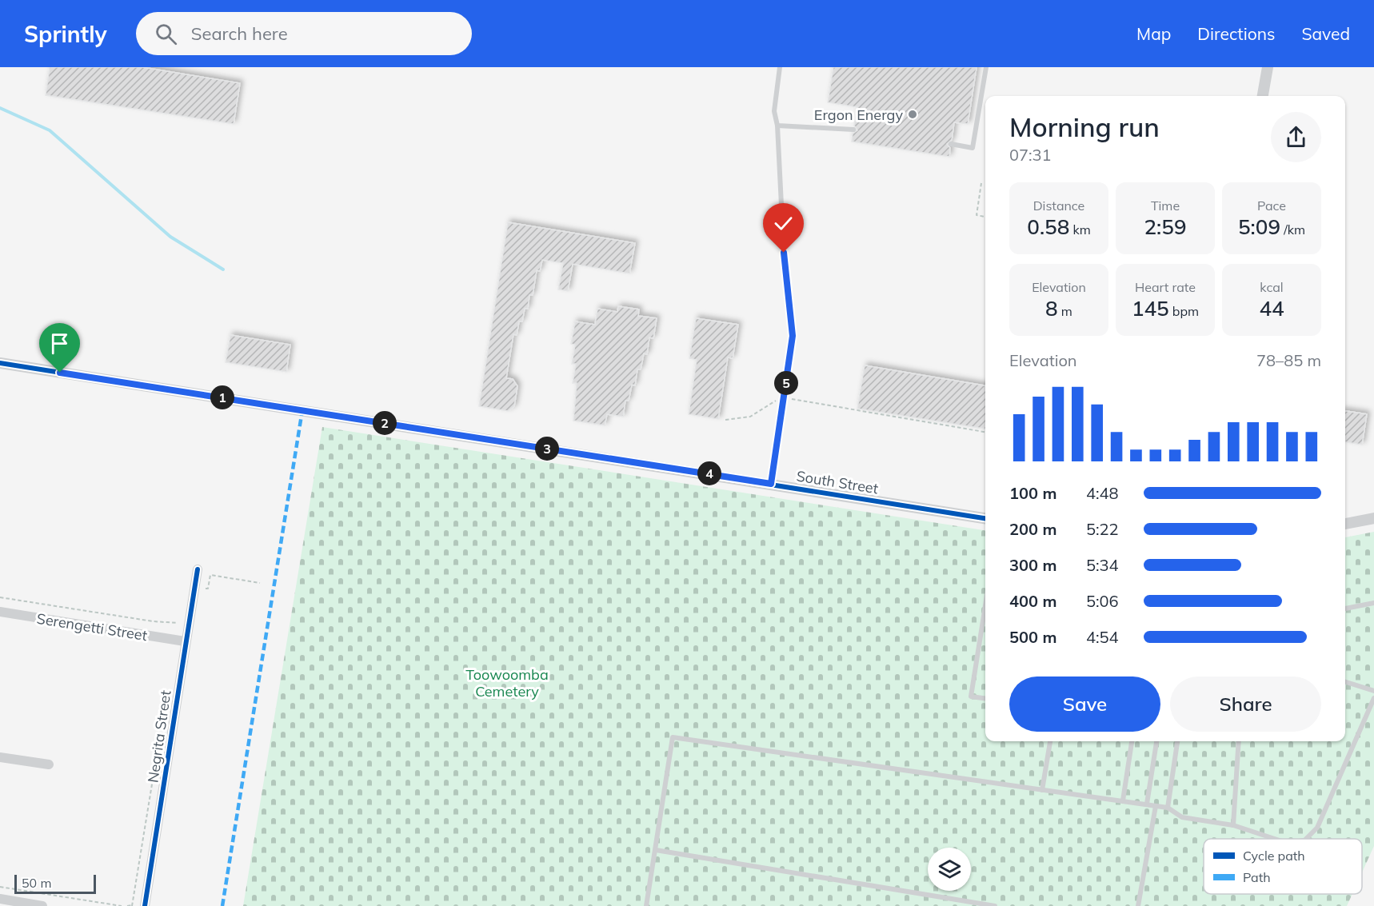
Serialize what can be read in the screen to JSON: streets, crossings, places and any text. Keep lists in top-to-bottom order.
{
  "streets": {
    "street": ["South Street", "Serengetti Street", "Negrita Street"]
  },
  "crossings": [
    ["Serengetti Street", "Negrita Street"]
  ],
  "parks": ["Toowoomba Cemetery"],
  "places": ["Ergon Energy"],
  "legend": ["Cycle path", "Path"],
  "scale_bar": "50 m",
  "page": {
    "header": "Sprintly",
    "search": "Search here",
    "nav": ["Map", "Directions", "Saved"],
    "heading": ["Morning run", "07:31"],
    "stats": [
      ["Distance", "0.58 km"],
      ["Time", "2:59"],
      ["Pace", "5:09 /km"],
      ["Elevation", "8 m"],
      ["Heart rate", "145 bpm"],
      ["kcal", "44"]
    ],
    "chart": ["Elevation", "78–85 m"],
    "pins": [
      "5",
      "1",
      "2",
      "3",
      "4"
    ],
    "list": [
      {
        "name": "100 m",
        "note": "4:48"
      },
      {
        "name": "200 m",
        "note": "5:22"
      },
      {
        "name": "300 m",
        "note": "5:34"
      },
      {
        "name": "400 m",
        "note": "5:06"
      },
      {
        "name": "500 m",
        "note": "4:54"
      }
    ],
    "buttons": ["Save", "Share"],
    "scale": "50 m"
  }
}
